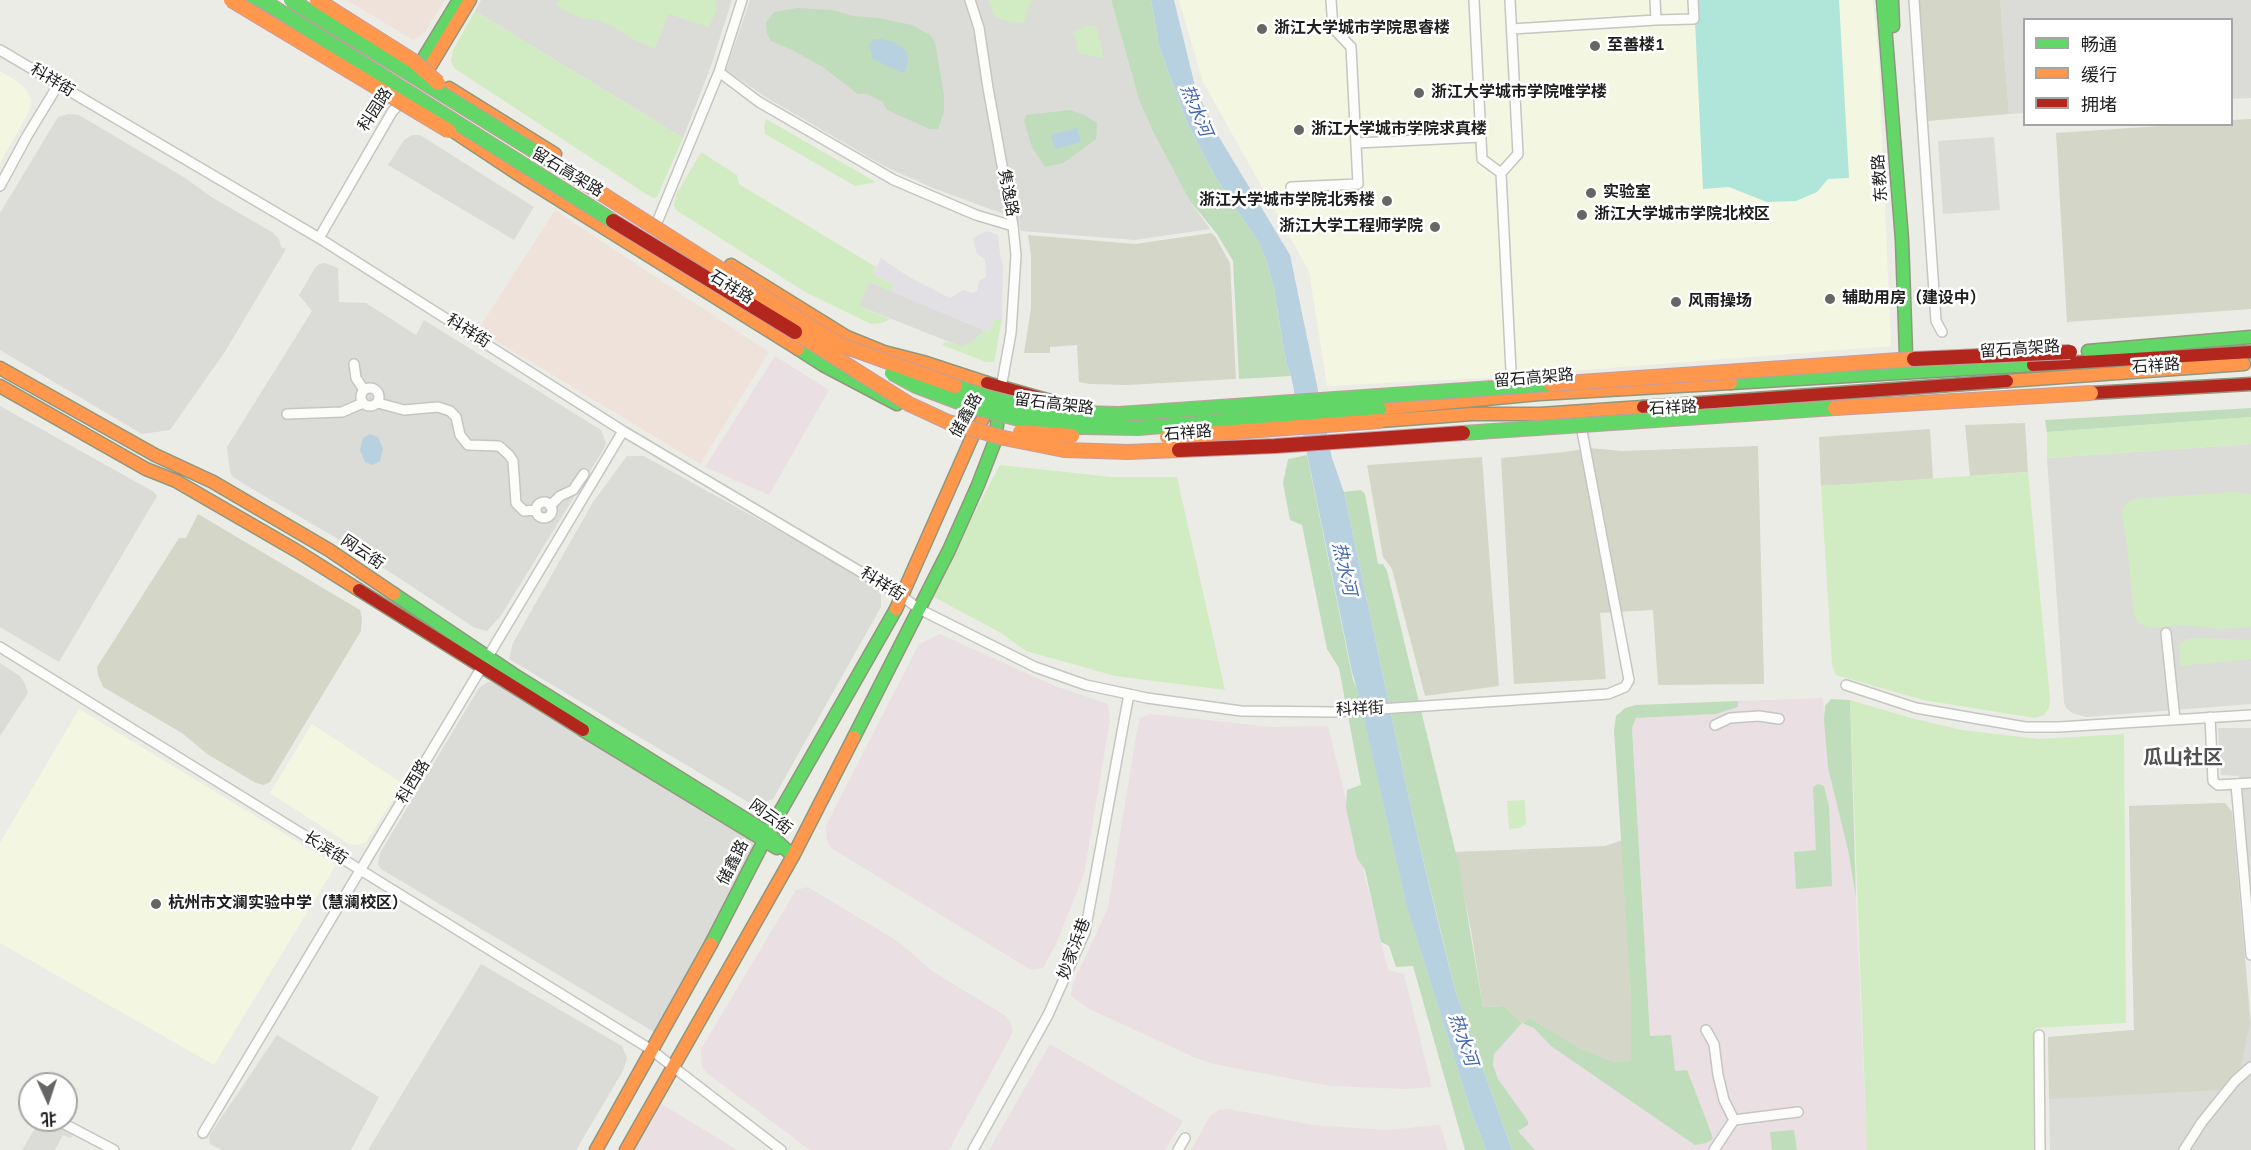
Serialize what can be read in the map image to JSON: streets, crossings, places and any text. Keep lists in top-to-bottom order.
{
  "streets": {
    "main road": [
      "科园路",
      "留石高架路",
      "东教路",
      "石祥路",
      "储鑫路",
      "网云街"
    ],
    "street": [
      "科祥街",
      "隽逸路",
      "科西路",
      "长滨街",
      "妙家浜巷"
    ]
  },
  "crossings": [
    ["科祥街", "科园路"],
    ["科祥街", "石祥路"],
    ["科祥街", "储鑫路"],
    ["科祥街", "科西路"],
    ["科祥街", "妙家浜巷"],
    ["科园路", "石祥路"],
    ["留石高架路", "石祥路"],
    ["东教路", "石祥路"],
    ["隽逸路", "石祥路"],
    ["隽逸路", "储鑫路"],
    ["石祥路", "储鑫路"],
    ["储鑫路", "网云街"],
    ["储鑫路", "长滨街"],
    ["网云街", "科西路"],
    ["科西路", "长滨街"]
  ],
  "districts": ["瓜山社区"],
  "water": ["热水河"],
  "places": [
    "浙江大学城市学院思睿楼",
    "至善楼1",
    "浙江大学城市学院唯学楼",
    "浙江大学城市学院求真楼",
    "实验室",
    "浙江大学城市学院北秀楼",
    "浙江大学城市学院北校区",
    "浙江大学工程师学院",
    "辅助用房（建设中）",
    "风雨操场",
    "杭州市文澜实验中学（慧澜校区）"
  ],
  "legend": ["畅通", "缓行", "拥堵"],
  "north": "bottom"
}
